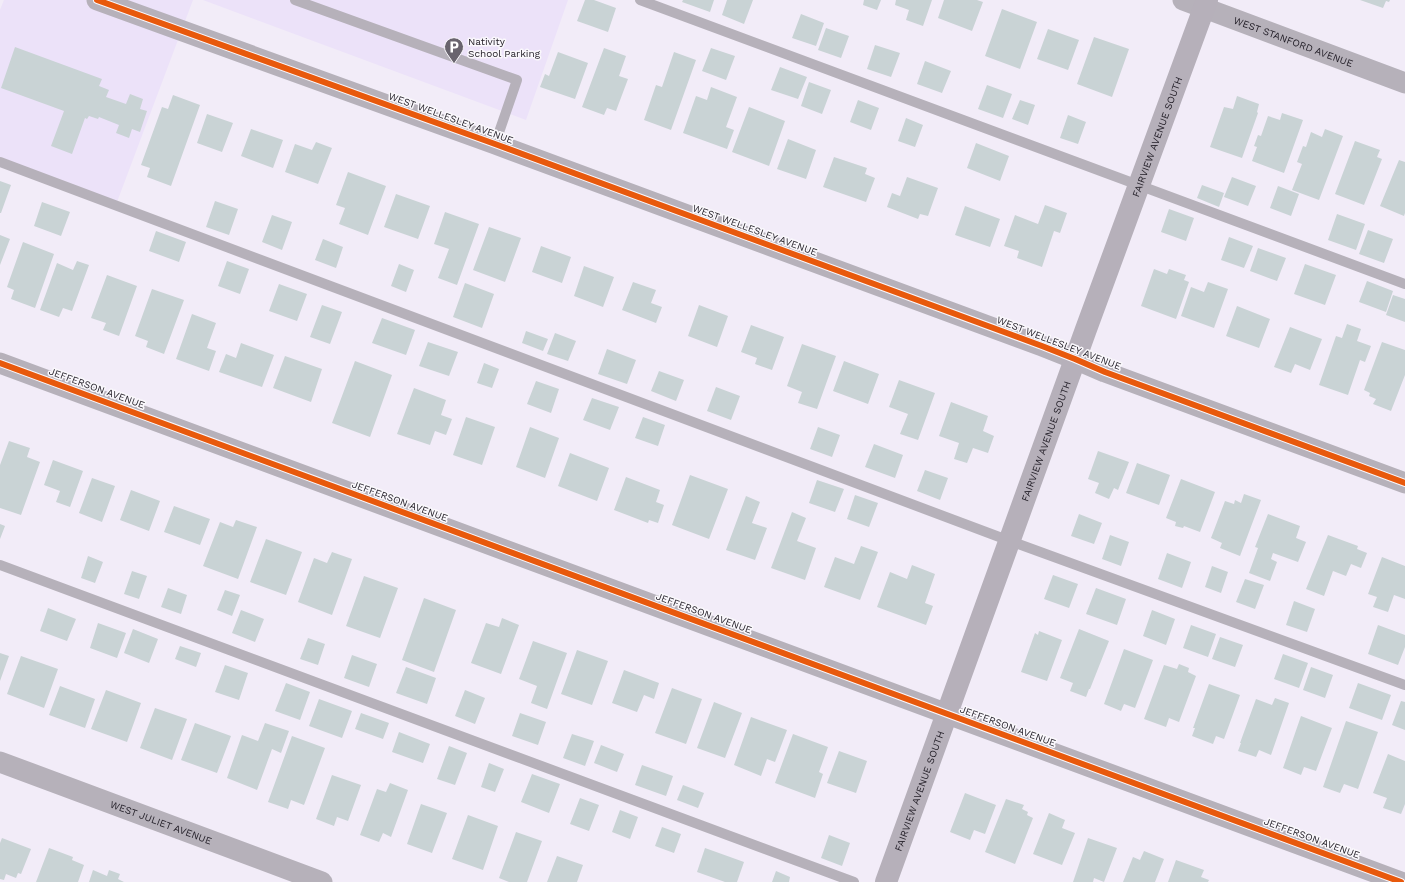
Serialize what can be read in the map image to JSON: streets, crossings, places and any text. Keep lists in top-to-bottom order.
{
  "streets": {
    "street": [
      "WEST STANFORD AVENUE",
      "WEST WELLESLEY AVENUE",
      "FAIRVIEW AVENUE SOUTH",
      "JEFFERSON AVENUE",
      "WEST JULIET AVENUE"
    ]
  },
  "crossings": [
    ["WEST STANFORD AVENUE", "FAIRVIEW AVENUE SOUTH"],
    ["WEST WELLESLEY AVENUE", "FAIRVIEW AVENUE SOUTH"],
    ["FAIRVIEW AVENUE SOUTH", "JEFFERSON AVENUE"]
  ],
  "places": {
    "parking": ["Nativity School Parking"]
  }
}
